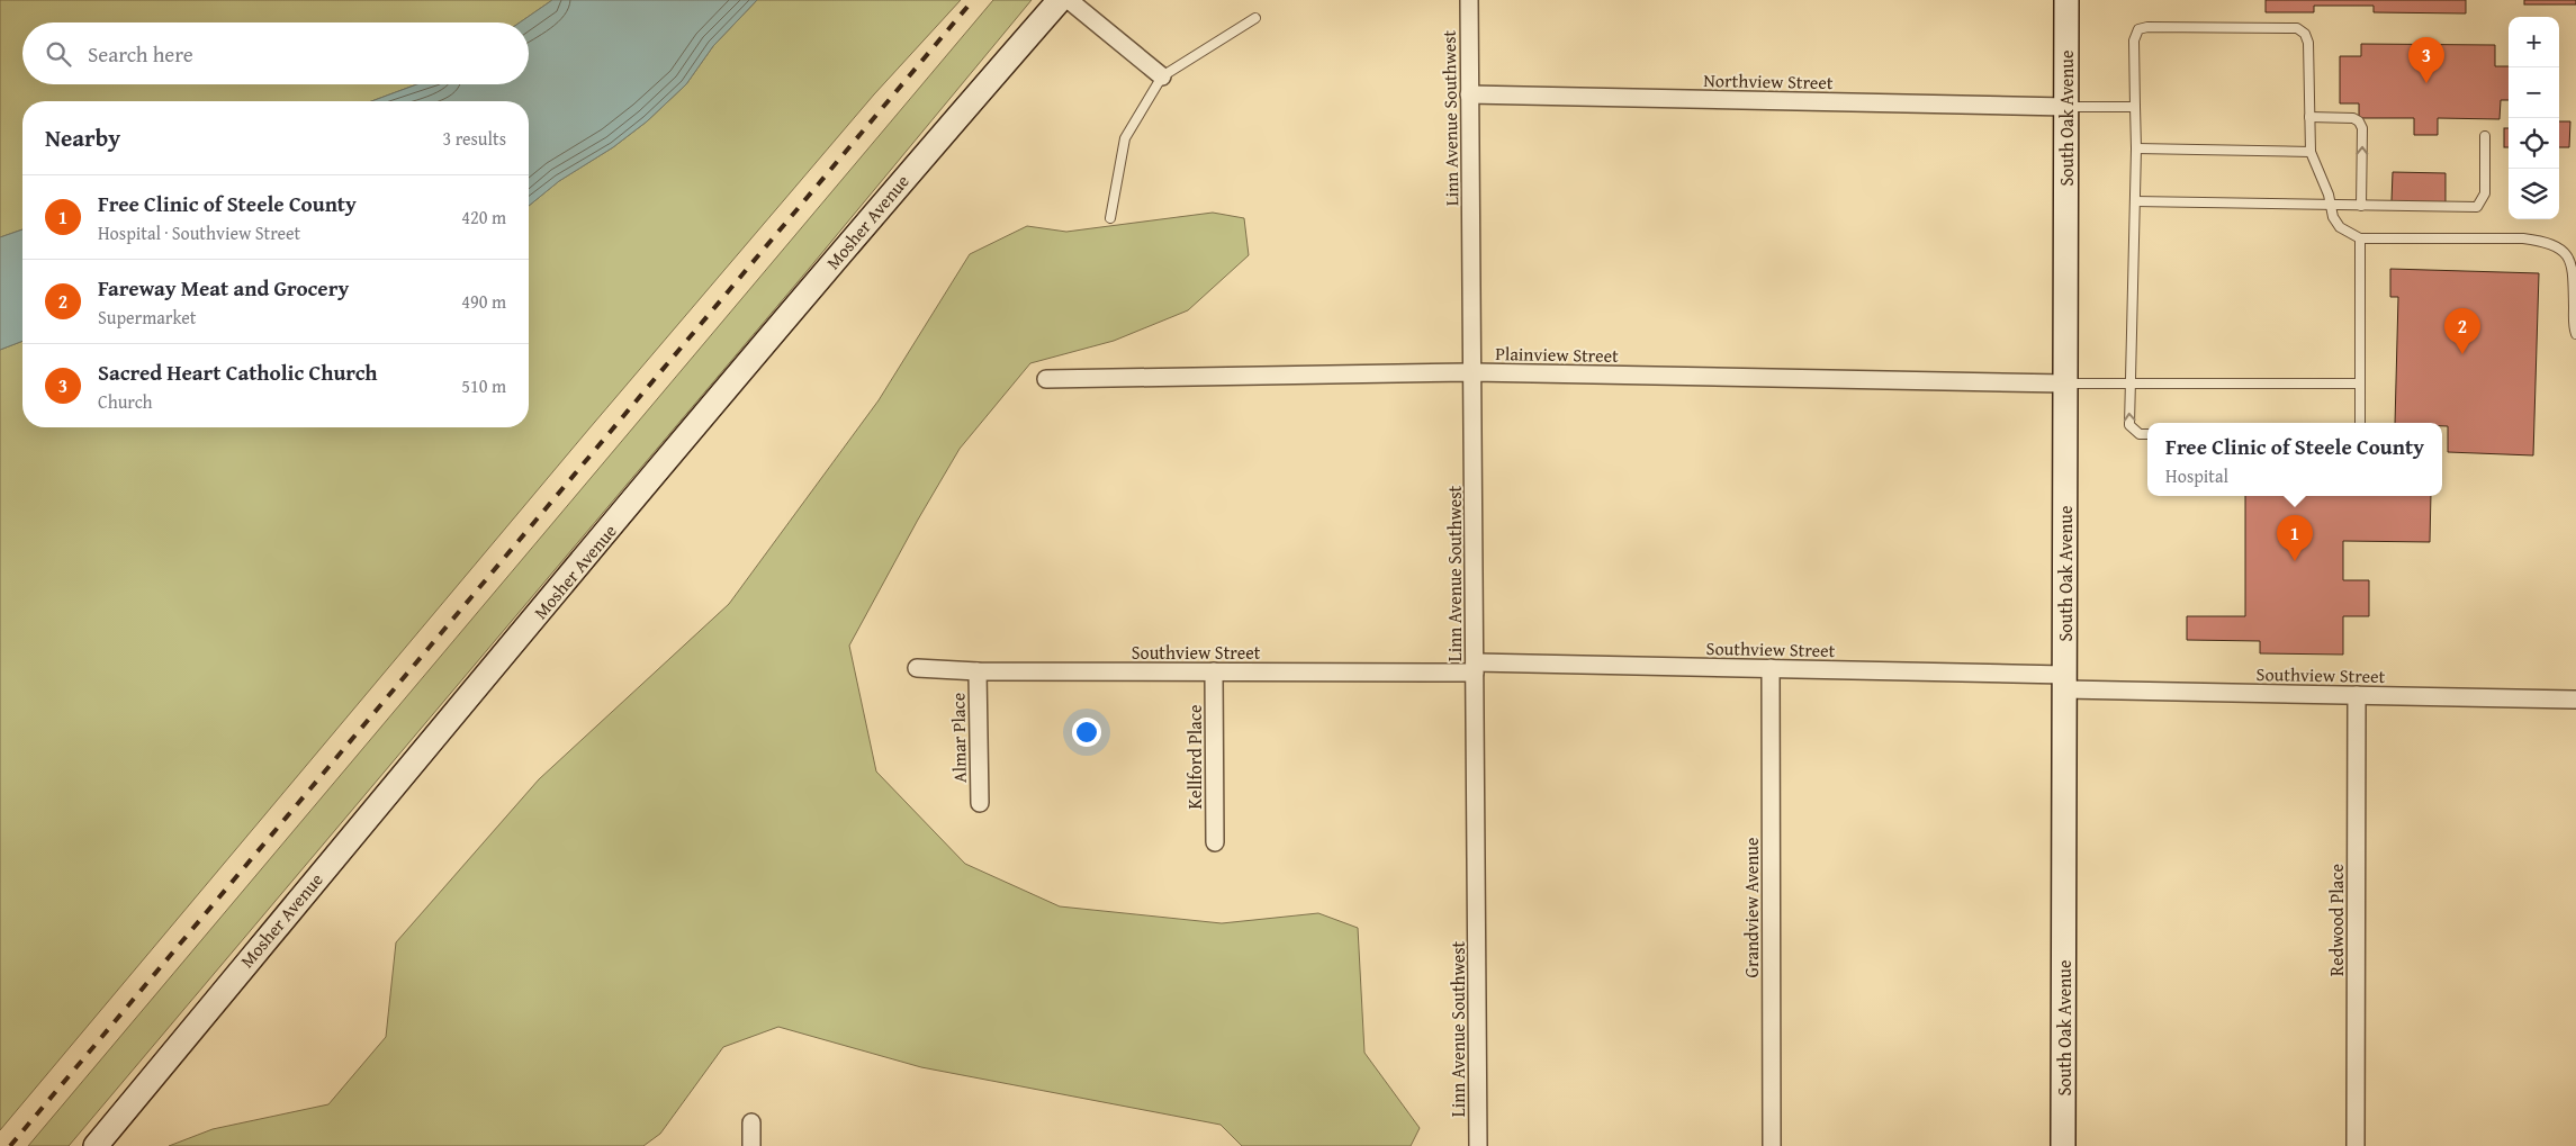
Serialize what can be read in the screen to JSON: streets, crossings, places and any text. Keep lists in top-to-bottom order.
{
  "streets": {
    "street": [
      "Northview Street",
      "Linn Avenue Southwest",
      "South Oak Avenue",
      "Mosher Avenue",
      "Plainview Street",
      "Southview Street",
      "Almar Place",
      "Kellford Place",
      "Grandview Avenue",
      "Redwood Place"
    ]
  },
  "crossings": [
    ["Northview Street", "Linn Avenue Southwest"],
    ["Northview Street", "South Oak Avenue"],
    ["Linn Avenue Southwest", "Plainview Street"],
    ["Linn Avenue Southwest", "Southview Street"],
    ["South Oak Avenue", "Plainview Street"],
    ["South Oak Avenue", "Southview Street"],
    ["Southview Street", "Almar Place"],
    ["Southview Street", "Kellford Place"],
    ["Southview Street", "Grandview Avenue"],
    ["Southview Street", "Redwood Place"]
  ],
  "page": {
    "map_buttons": ["+", "−"],
    "search": "Search here",
    "pins": ["3", "2", "1"],
    "heading": ["Nearby", "3 results"],
    "list": [
      {
        "mark": "1",
        "name": "Free Clinic of Steele County",
        "note": "Hospital · Southview Street",
        "value": "420 m"
      },
      {
        "mark": "2",
        "name": "Fareway Meat and Grocery",
        "note": "Supermarket",
        "value": "490 m"
      },
      {
        "mark": "3",
        "name": "Sacred Heart Catholic Church",
        "note": "Church",
        "value": "510 m"
      }
    ],
    "popup": ["Free Clinic of Steele County", "Hospital"]
  }
}
